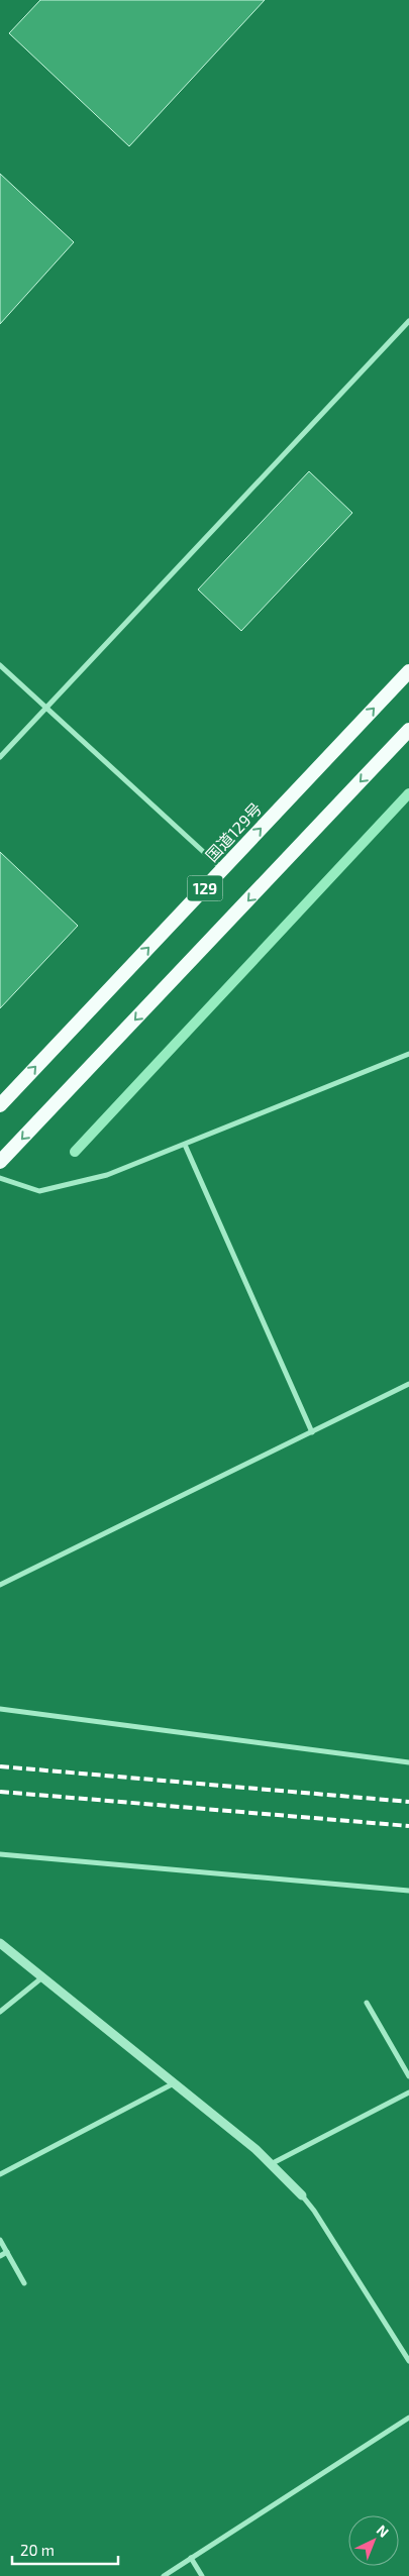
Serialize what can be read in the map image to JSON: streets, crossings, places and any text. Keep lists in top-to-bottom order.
{
  "streets": {
    "highway": ["国道129号", "129"]
  },
  "scale_bar": "20 m",
  "north": "top right"
}
